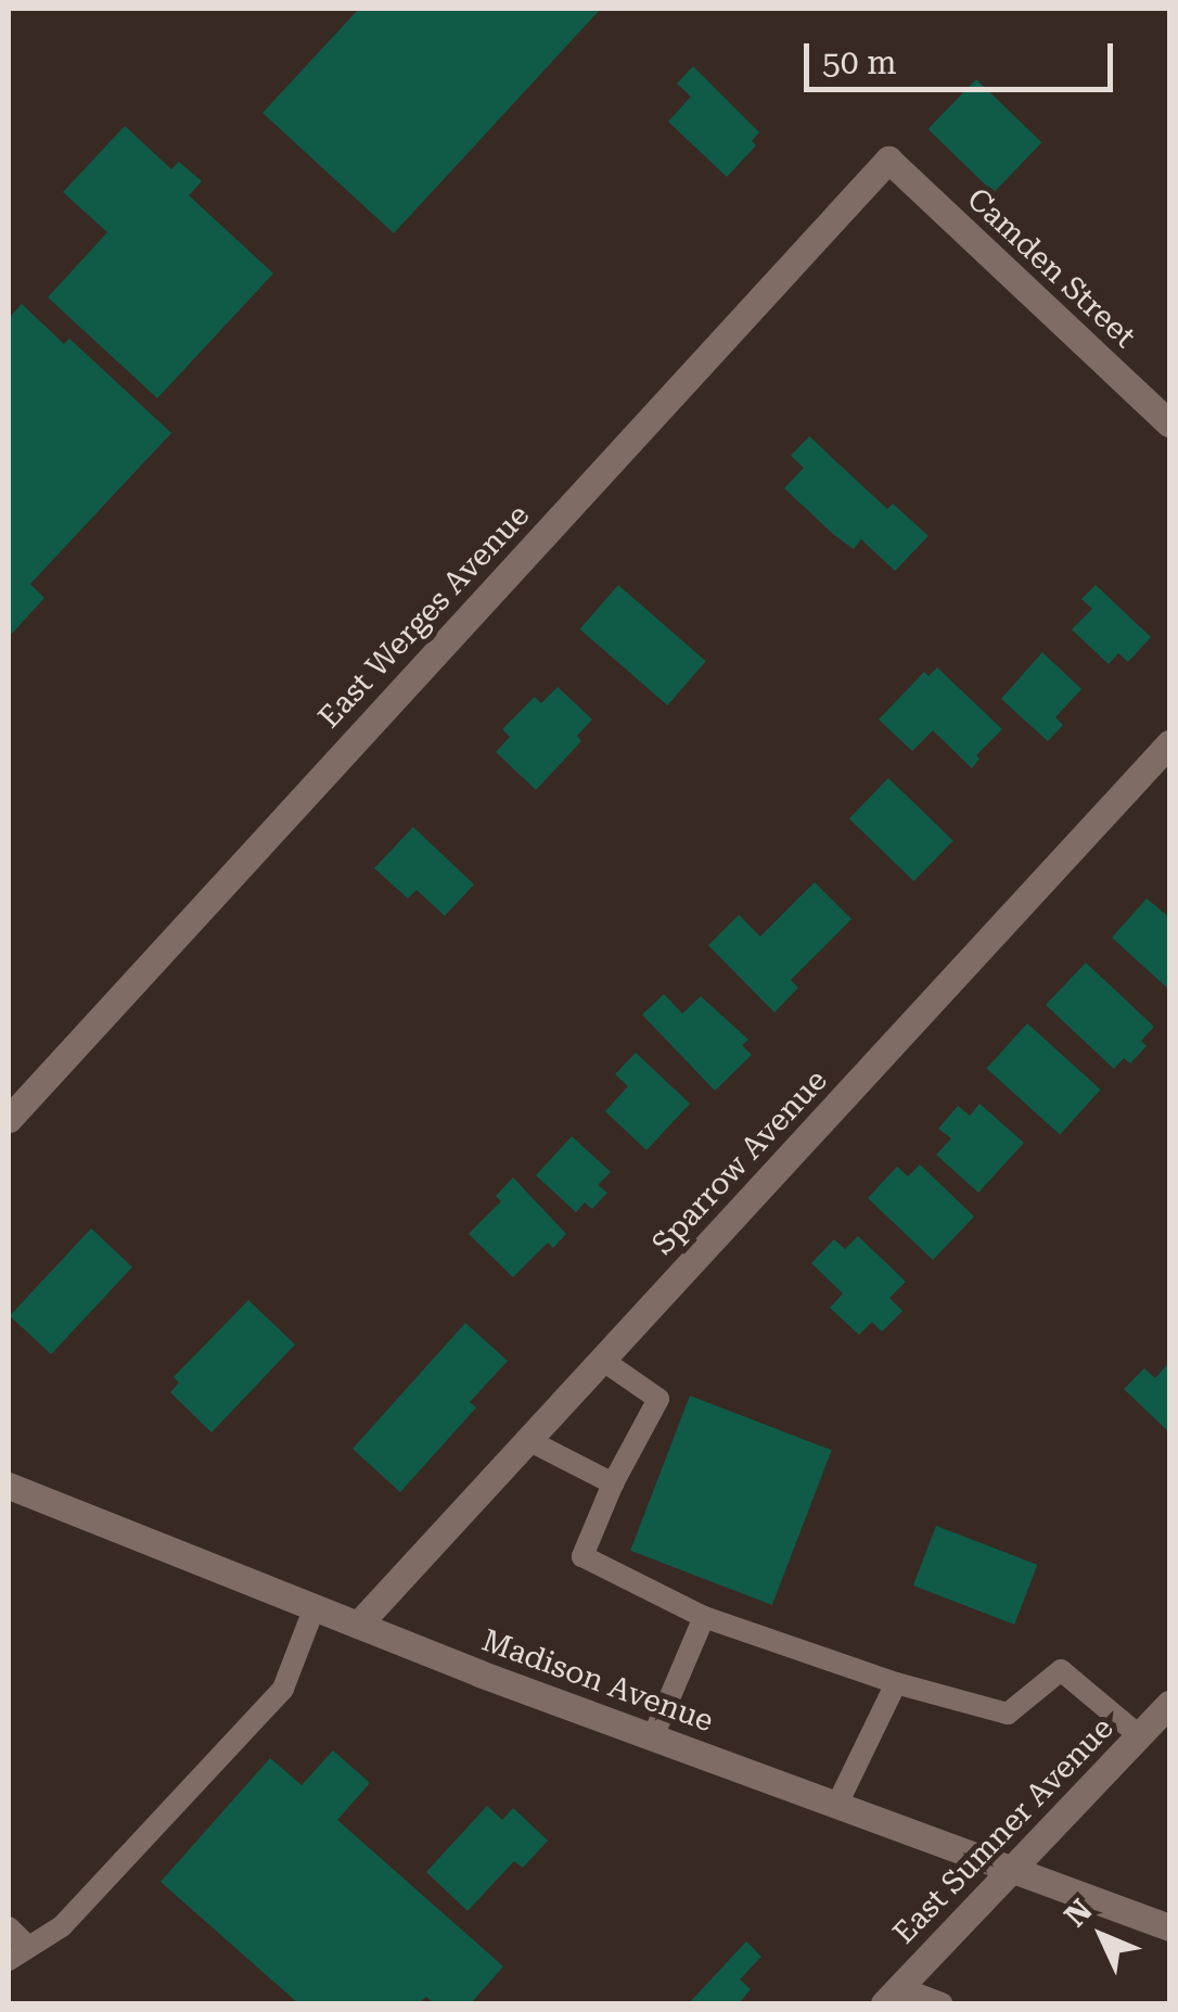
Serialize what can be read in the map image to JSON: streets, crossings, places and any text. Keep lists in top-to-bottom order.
{
  "streets": {
    "street": [
      "Camden Street",
      "East Werges Avenue",
      "Sparrow Avenue",
      "Madison Avenue",
      "East Sumner Avenue"
    ]
  },
  "crossings": [
    ["Camden Street", "East Werges Avenue"],
    ["Sparrow Avenue", "Madison Avenue"],
    ["Madison Avenue", "East Sumner Avenue"]
  ],
  "scale_bar": "50 m",
  "north": "top left"
}
